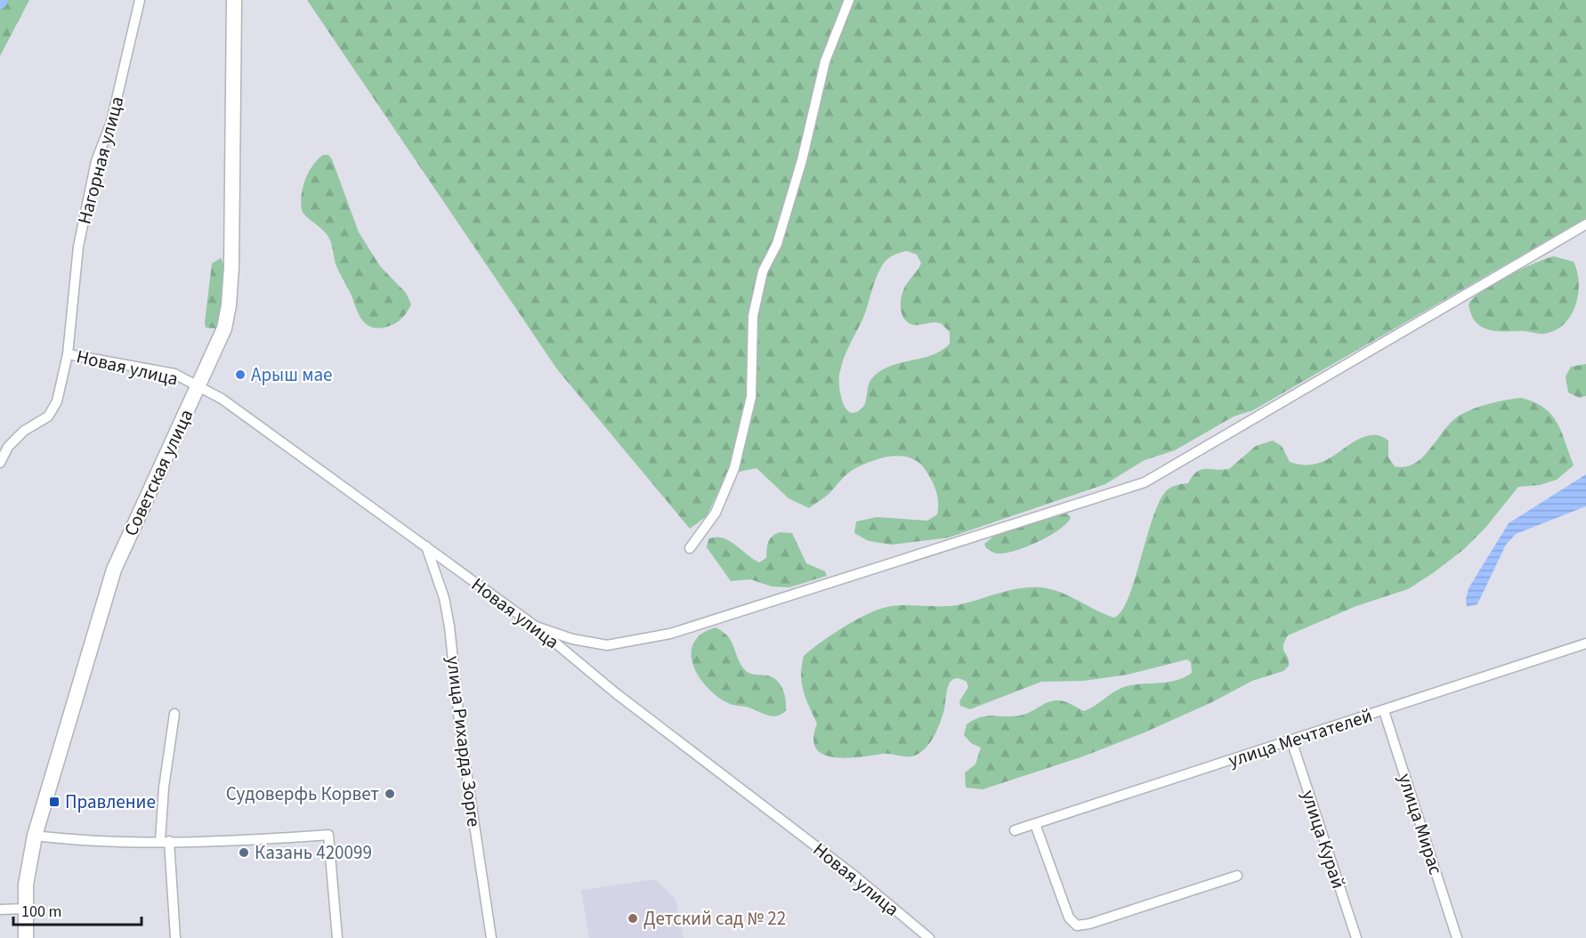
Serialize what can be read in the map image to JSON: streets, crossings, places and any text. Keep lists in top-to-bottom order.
{
  "streets": {
    "main road": ["Советская улица"],
    "street": [
      "Нагорная улица",
      "Новая улица",
      "улица Мечтателей",
      "улица Рихарда Зорге",
      "улица Мирас",
      "улица Курай"
    ]
  },
  "crossings": [
    ["Нагорная улица", "Новая улица"],
    ["Новая улица", "Советская улица"],
    ["Новая улица", "улица Рихарда Зорге"],
    ["улица Мечтателей", "улица Мирас"],
    ["улица Мечтателей", "улица Курай"]
  ],
  "places": {
    "other": [
      "Арыш мае",
      "Судоверфь Корвет",
      "Казань 420099",
      "Детский сад № 22"
    ],
    "transit": ["Правление"]
  },
  "scale_bar": "100 m"
}
